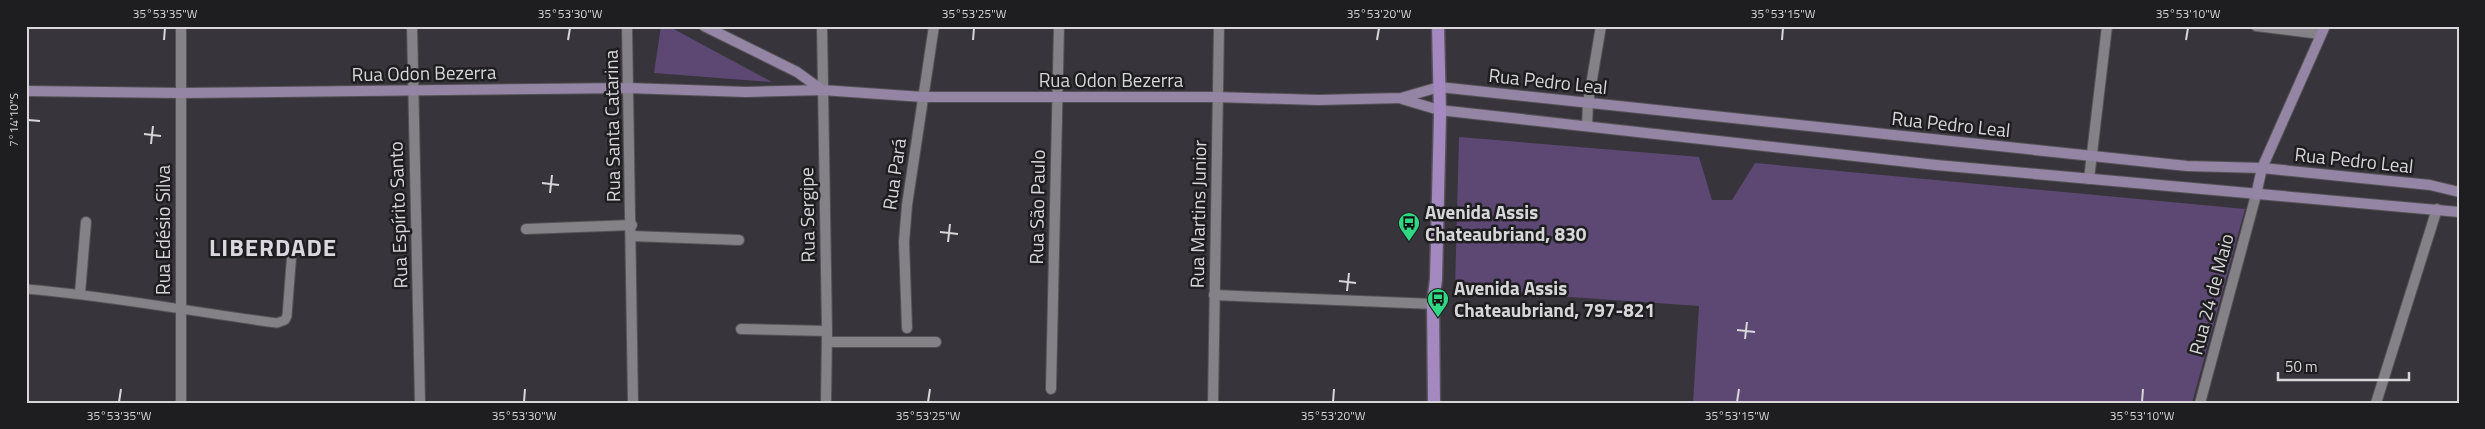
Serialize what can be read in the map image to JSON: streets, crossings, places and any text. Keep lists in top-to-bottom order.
{
  "streets": {
    "main road": ["Rua Odon Bezerra", "Rua Pedro Leal"],
    "street": [
      "Rua Santa Catarina",
      "Rua Pará",
      "Rua São Paulo",
      "Rua Martins Junior",
      "Rua Espírito Santo",
      "Rua Sergipe",
      "Rua Edésio Silva",
      "Rua 24 de Maio"
    ]
  },
  "crossings": [
    ["Rua Odon Bezerra", "Rua Pedro Leal"],
    ["Rua Odon Bezerra", "Rua Santa Catarina"],
    ["Rua Odon Bezerra", "Rua Pará"],
    ["Rua Odon Bezerra", "Rua São Paulo"],
    ["Rua Odon Bezerra", "Rua Martins Junior"],
    ["Rua Odon Bezerra", "Rua Espírito Santo"],
    ["Rua Odon Bezerra", "Rua Sergipe"],
    ["Rua Odon Bezerra", "Rua Edésio Silva"]
  ],
  "districts": ["LIBERDADE"],
  "places": {
    "bus stop": ["Avenida Assis Chateaubriand, 830", "Avenida Assis Chateaubriand, 797-821"]
  },
  "scale_bar": "50 m",
  "coordinates": [
    "35°53'35\"W",
    "35°53'30\"W",
    "35°53'25\"W",
    "35°53'20\"W",
    "35°53'15\"W",
    "35°53'10\"W",
    "7°14'10\"S"
  ]
}
